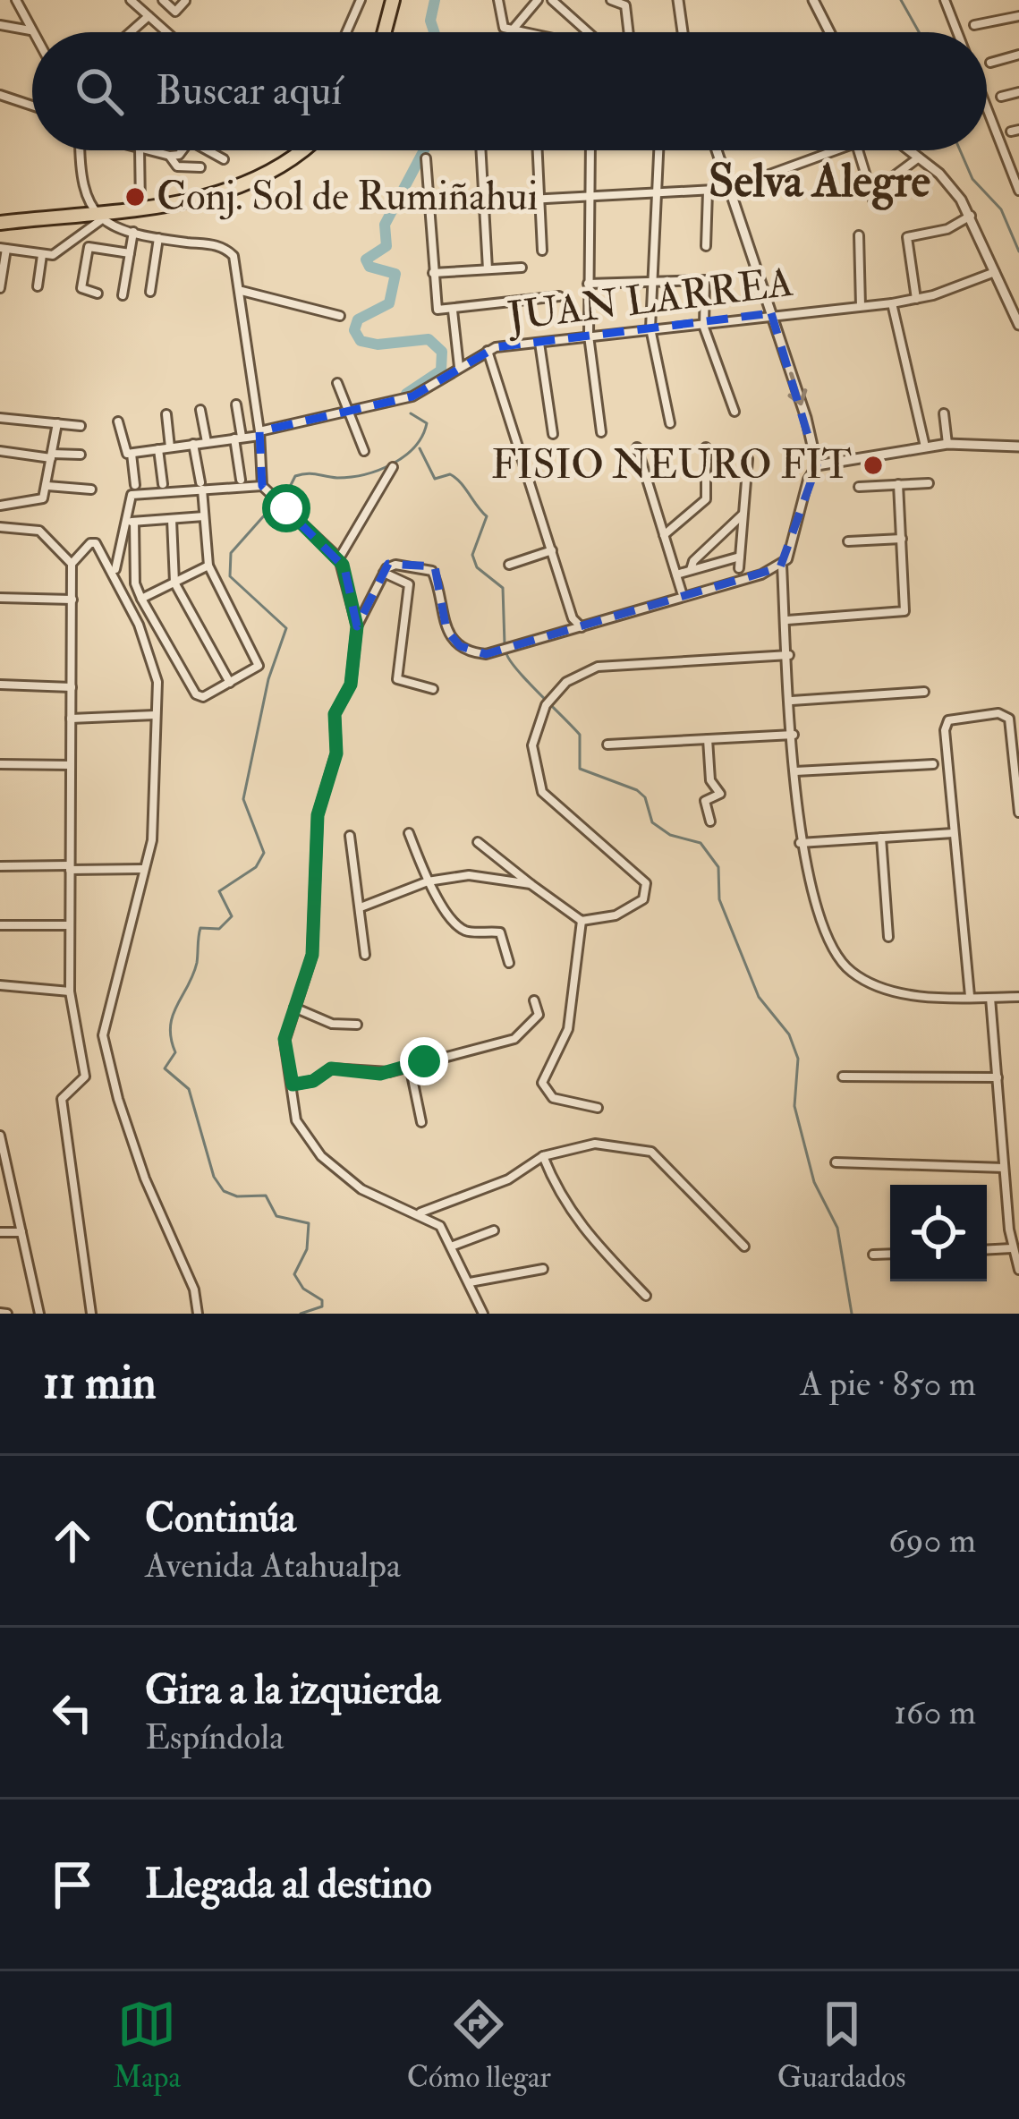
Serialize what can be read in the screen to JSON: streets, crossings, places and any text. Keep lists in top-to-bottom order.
{
  "streets": {
    "street": ["JUAN LARREA"]
  },
  "districts": ["Selva Alegre"],
  "places": ["Conj. Sol de Rumiñahui", "FISIO NEURO FIT"],
  "page": {
    "search": "Buscar aquí",
    "heading": ["11 min", "A pie · 850 m"],
    "list": [
      ["Continúa", "Avenida Atahualpa", "690 m"],
      ["Gira a la izquierda", "Espíndola", "160 m"],
      "Llegada al destino"
    ],
    "nav": ["Mapa", "Cómo llegar", "Guardados"]
  }
}
